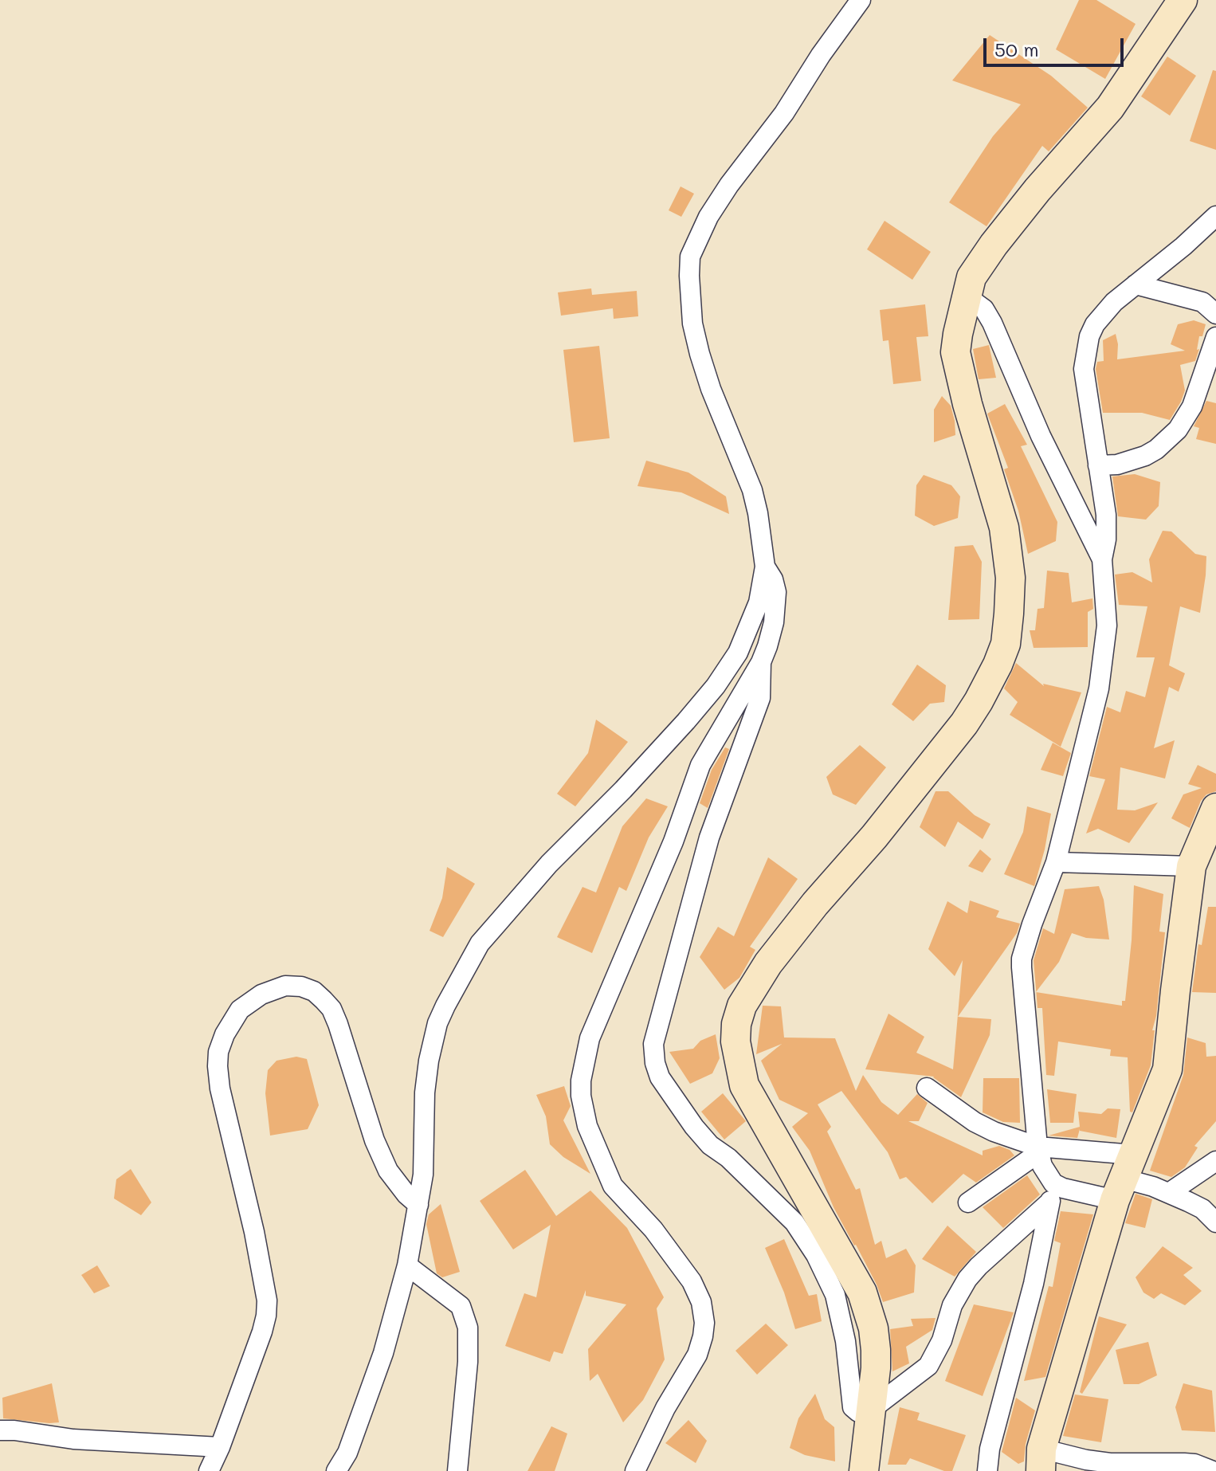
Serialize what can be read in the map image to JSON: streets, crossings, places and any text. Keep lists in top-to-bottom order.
{
  "scale_bar": "50 m"
}
